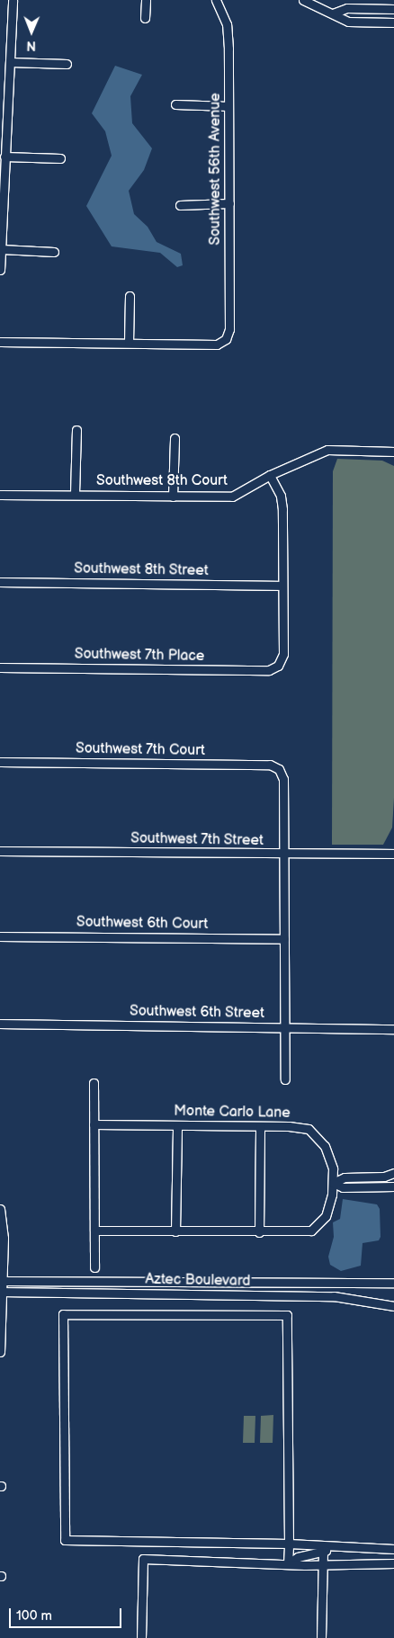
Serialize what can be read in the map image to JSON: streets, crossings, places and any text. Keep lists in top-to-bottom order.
{
  "streets": {
    "street": [
      "Southwest 56th Avenue",
      "Southwest 8th Court",
      "Southwest 8th Street",
      "Southwest 7th Place",
      "Southwest 7th Court",
      "Southwest 7th Street",
      "Southwest 6th Court",
      "Southwest 6th Street",
      "Monte Carlo Lane",
      "Aztec Boulevard"
    ]
  },
  "crossings": [
    ["Southwest 8th Street", "Southwest 7th Place"],
    ["Southwest 7th Court", "Southwest 7th Street"]
  ],
  "scale_bar": "100 m",
  "north": "bottom"
}
